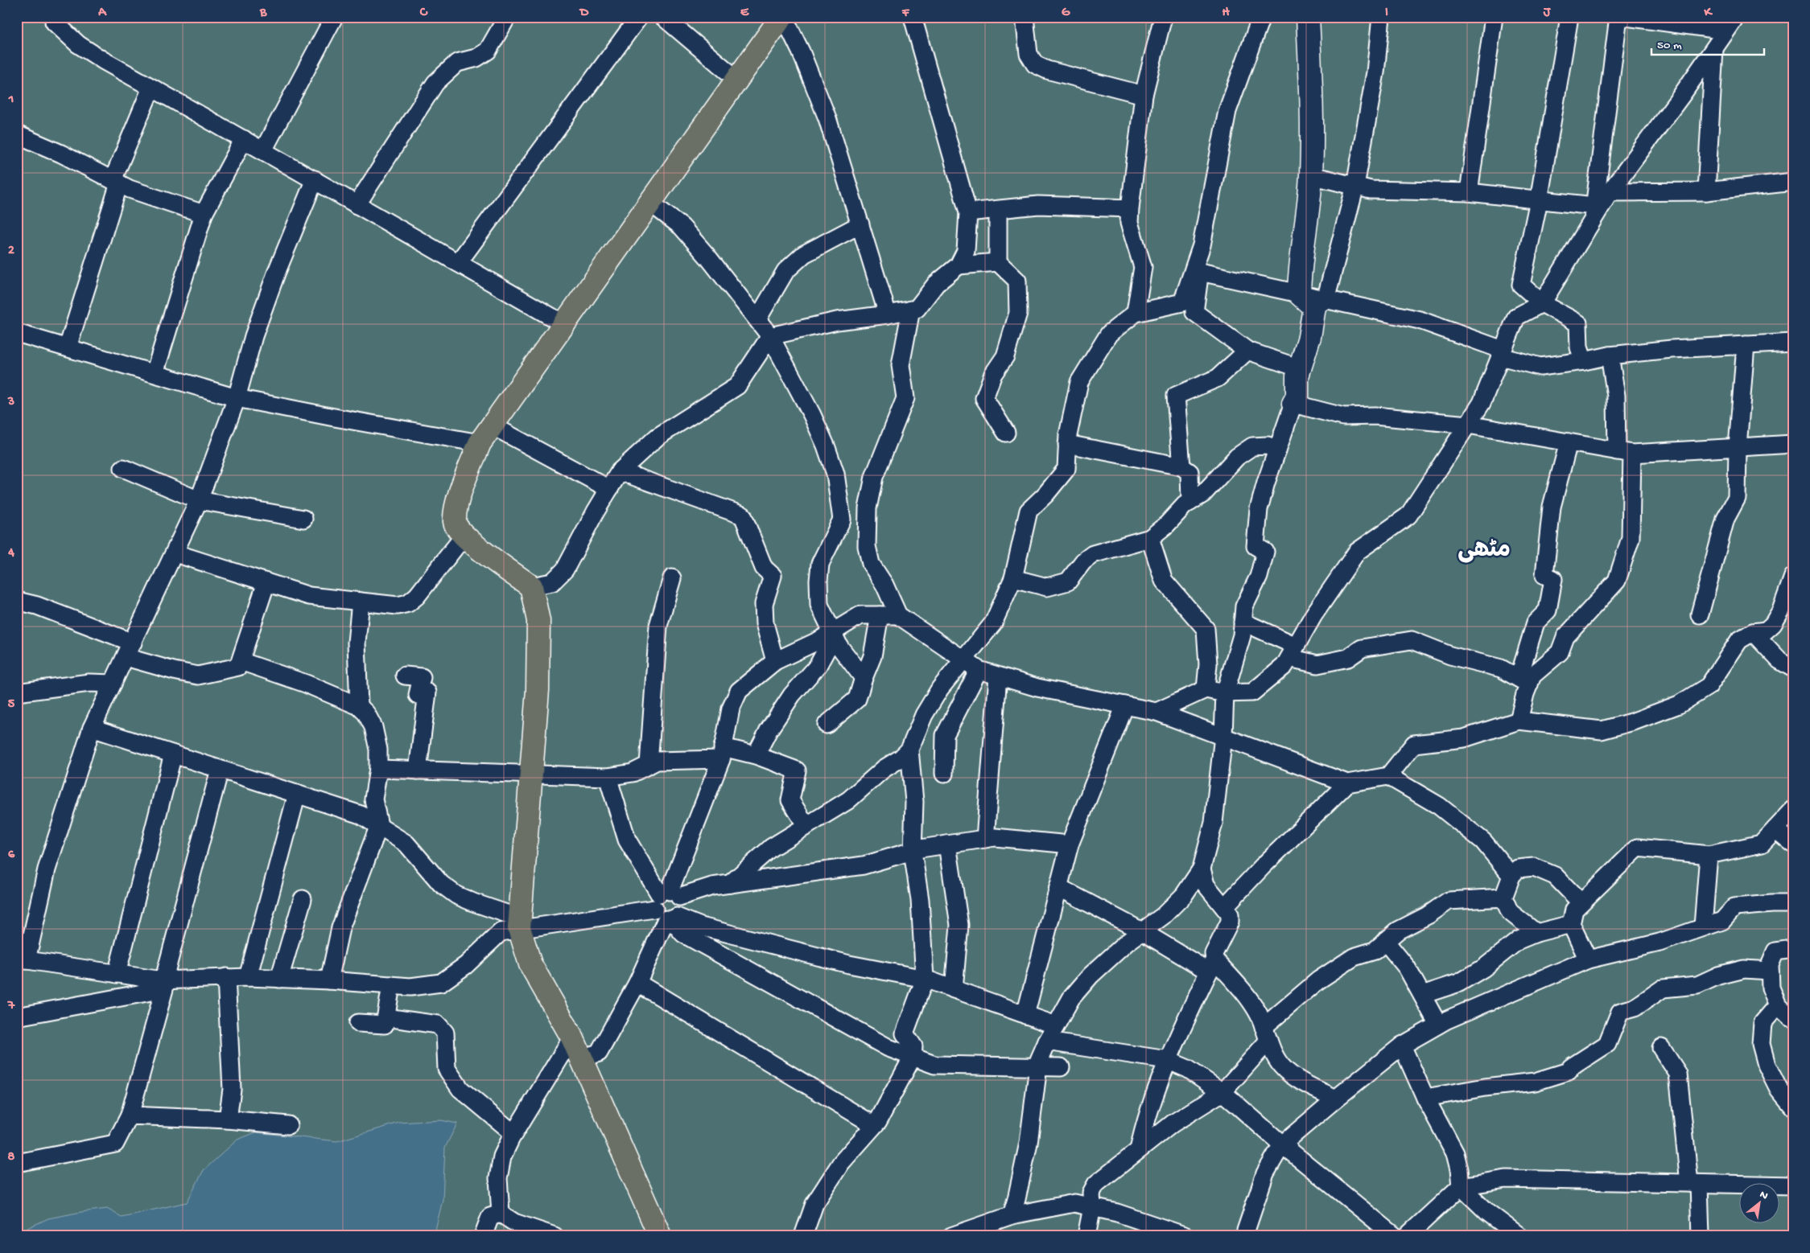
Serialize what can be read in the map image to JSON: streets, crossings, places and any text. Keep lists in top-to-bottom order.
{
  "districts": ["مٹھی"],
  "scale_bar": "50 m",
  "north": "top right",
  "grid": {
    "columns": [
      "A",
      "B",
      "C",
      "D",
      "E",
      "F",
      "G",
      "H",
      "I",
      "J",
      "K"
    ],
    "rows": [
      "1",
      "2",
      "3",
      "4",
      "5",
      "6",
      "7",
      "8"
    ]
  }
}
